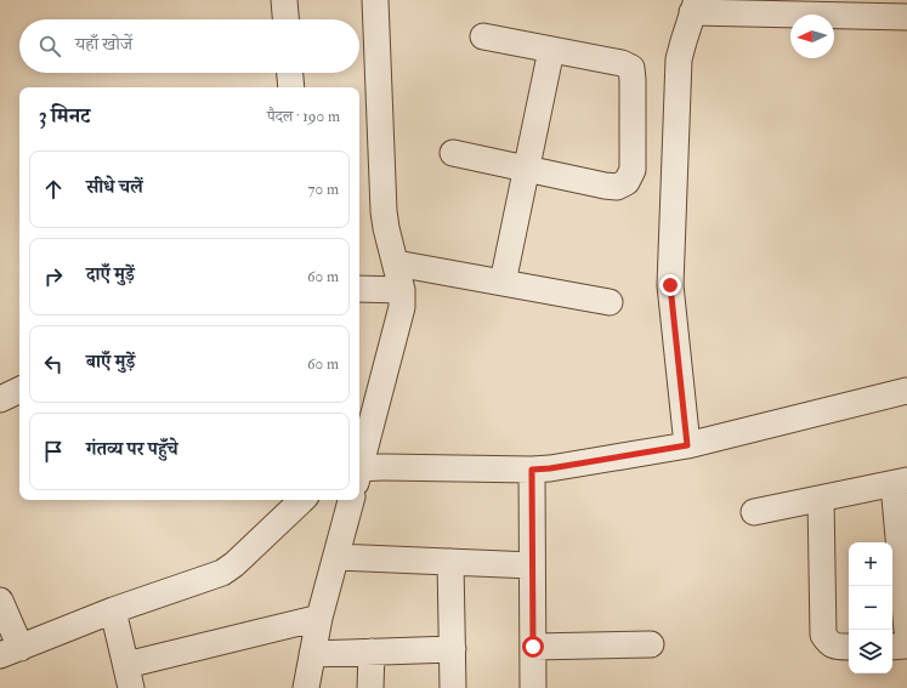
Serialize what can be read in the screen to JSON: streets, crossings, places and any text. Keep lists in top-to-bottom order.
{
  "north": "left",
  "page": {
    "search": "यहाँ खोजें",
    "heading": ["3 मिनट", "पैदल · 190 m"],
    "list": [
      ["सीधे चलें", "70 m"],
      ["दाएँ मुड़ें", "60 m"],
      ["बाएँ मुड़ें", "60 m"],
      "गंतव्य पर पहुँचे"
    ],
    "map_buttons": ["+", "−"]
  }
}
